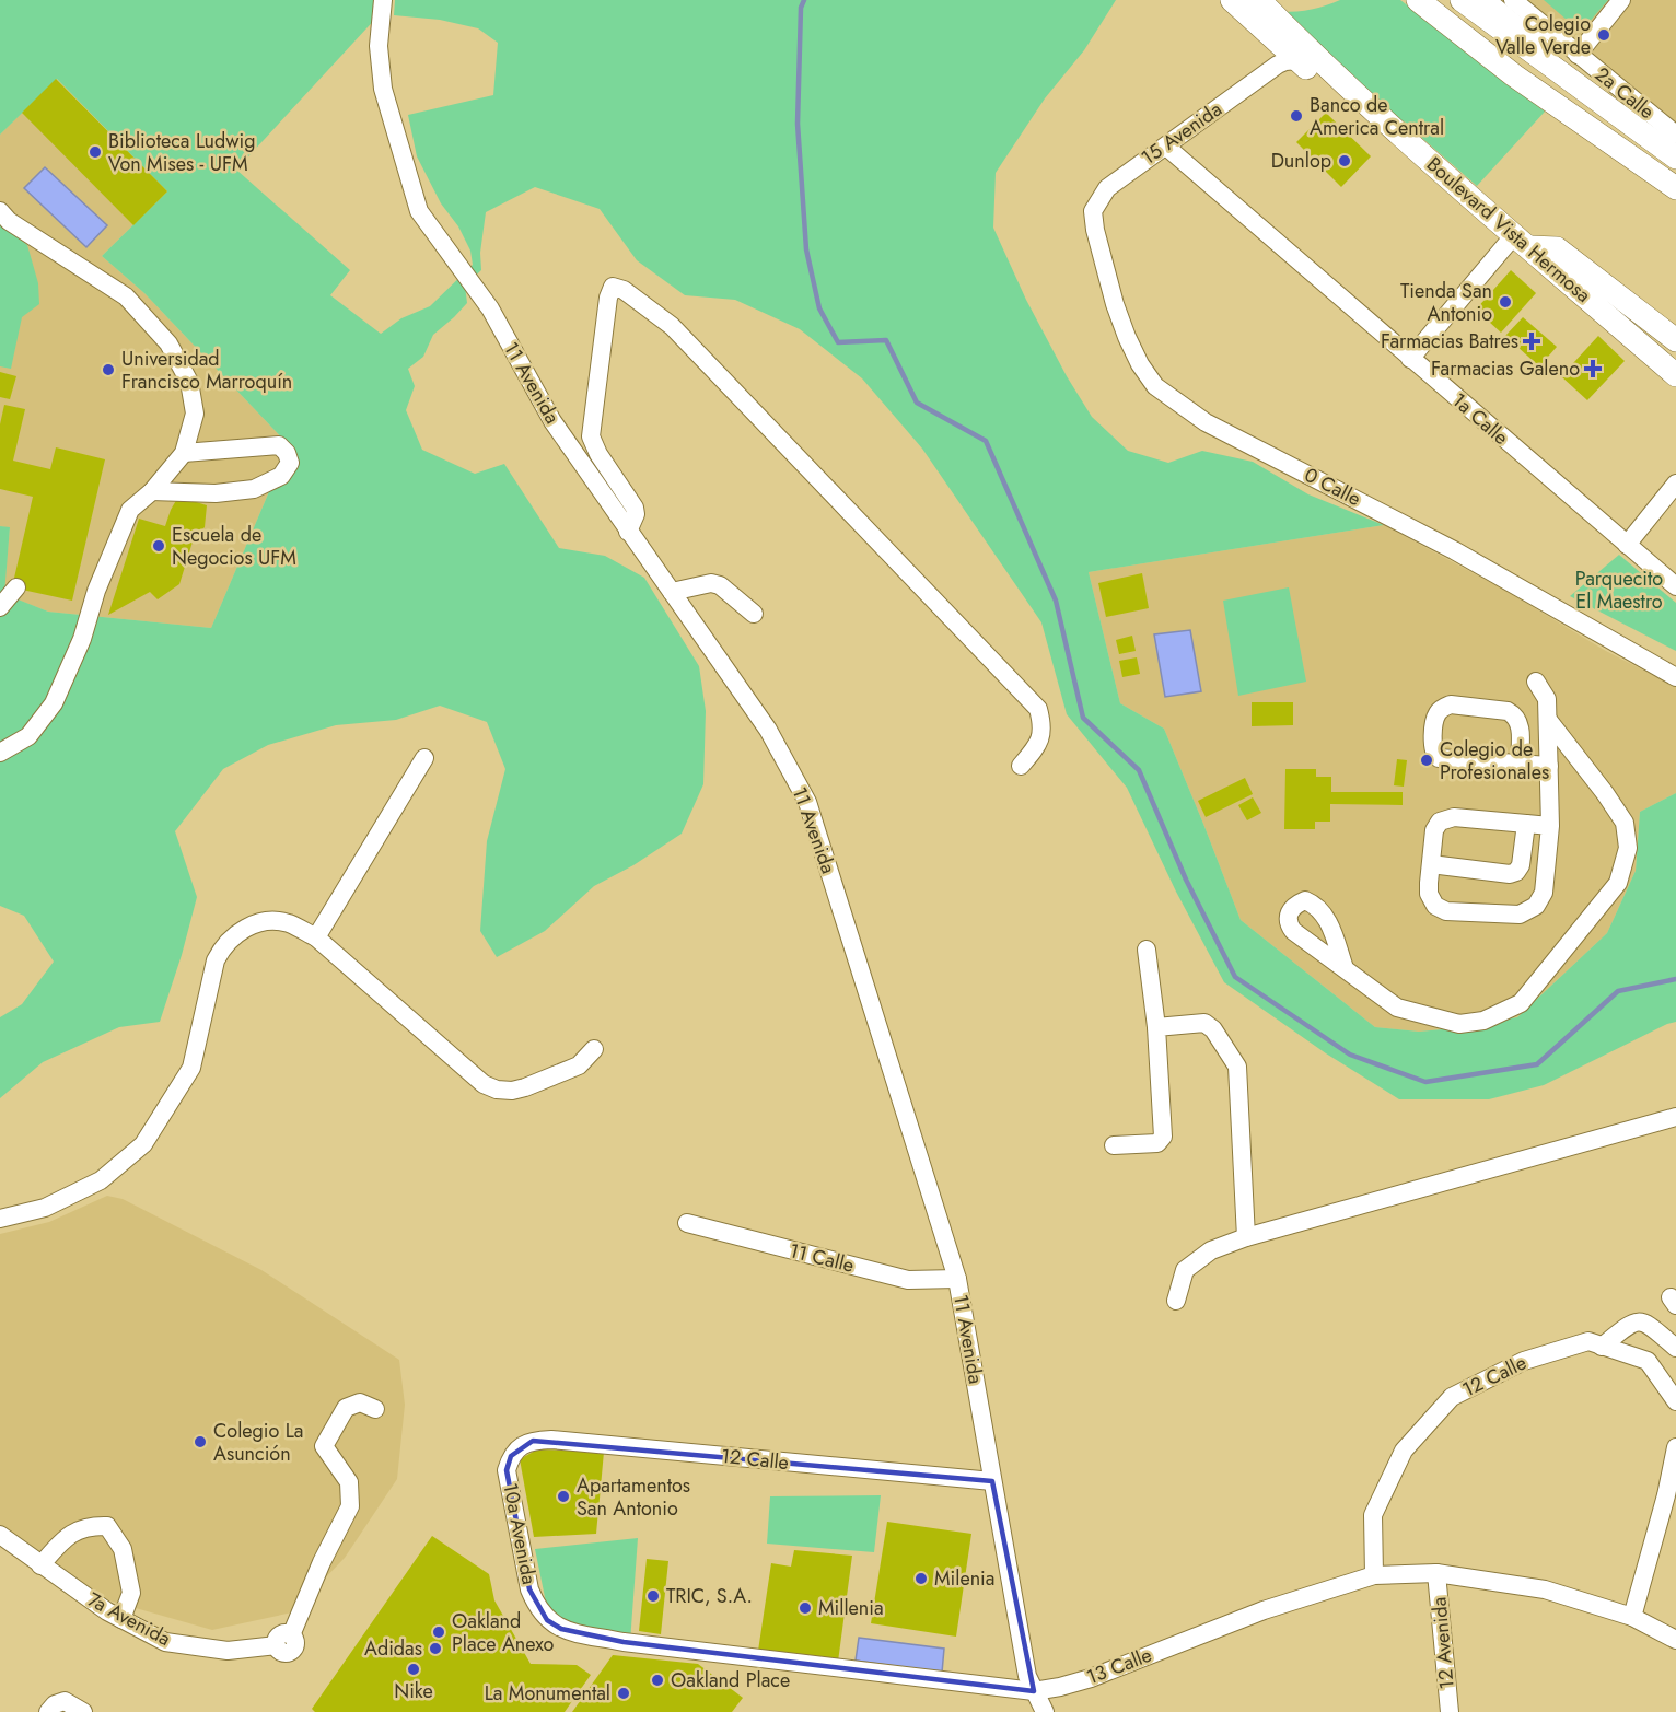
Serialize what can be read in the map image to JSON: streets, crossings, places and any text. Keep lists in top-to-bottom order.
{
  "streets": {
    "main road": ["Boulevard Vista Hermosa"],
    "street": [
      "2a Calle",
      "15 Avenida",
      "11 Avenida",
      "1a Calle",
      "0 Calle",
      "11 Calle",
      "12 Calle",
      "10a Avenida",
      "7a Avenida",
      "12 Avenida",
      "13 Calle"
    ]
  },
  "crossings": [
    ["15 Avenida", "1a Calle"],
    ["15 Avenida", "0 Calle"],
    ["11 Avenida", "11 Calle"],
    ["11 Avenida", "12 Calle"],
    ["11 Avenida", "13 Calle"],
    ["12 Calle", "10a Avenida"],
    ["12 Calle", "13 Calle"],
    ["10a Avenida", "13 Calle"],
    ["12 Avenida", "13 Calle"]
  ],
  "parks": ["Parquecito El Maestro"],
  "places": {
    "other": [
      "Colegio Valle Verde",
      "Banco de America Central",
      "Biblioteca Ludwig Von Mises - UFM",
      "Dunlop",
      "Tienda San Antonio",
      "Universidad Francisco Marroquín",
      "Escuela de Negocios UFM",
      "Colegio de Profesionales",
      "Colegio La Asunción",
      "Apartamentos San Antonio",
      "Milenia",
      "TRIC, S.A.",
      "Millenia",
      "Oakland Place Anexo",
      "Adidas",
      "Nike",
      "Oakland Place",
      "La Monumental"
    ],
    "health": ["Farmacias Batres", "Farmacias Galeno"]
  }
}
